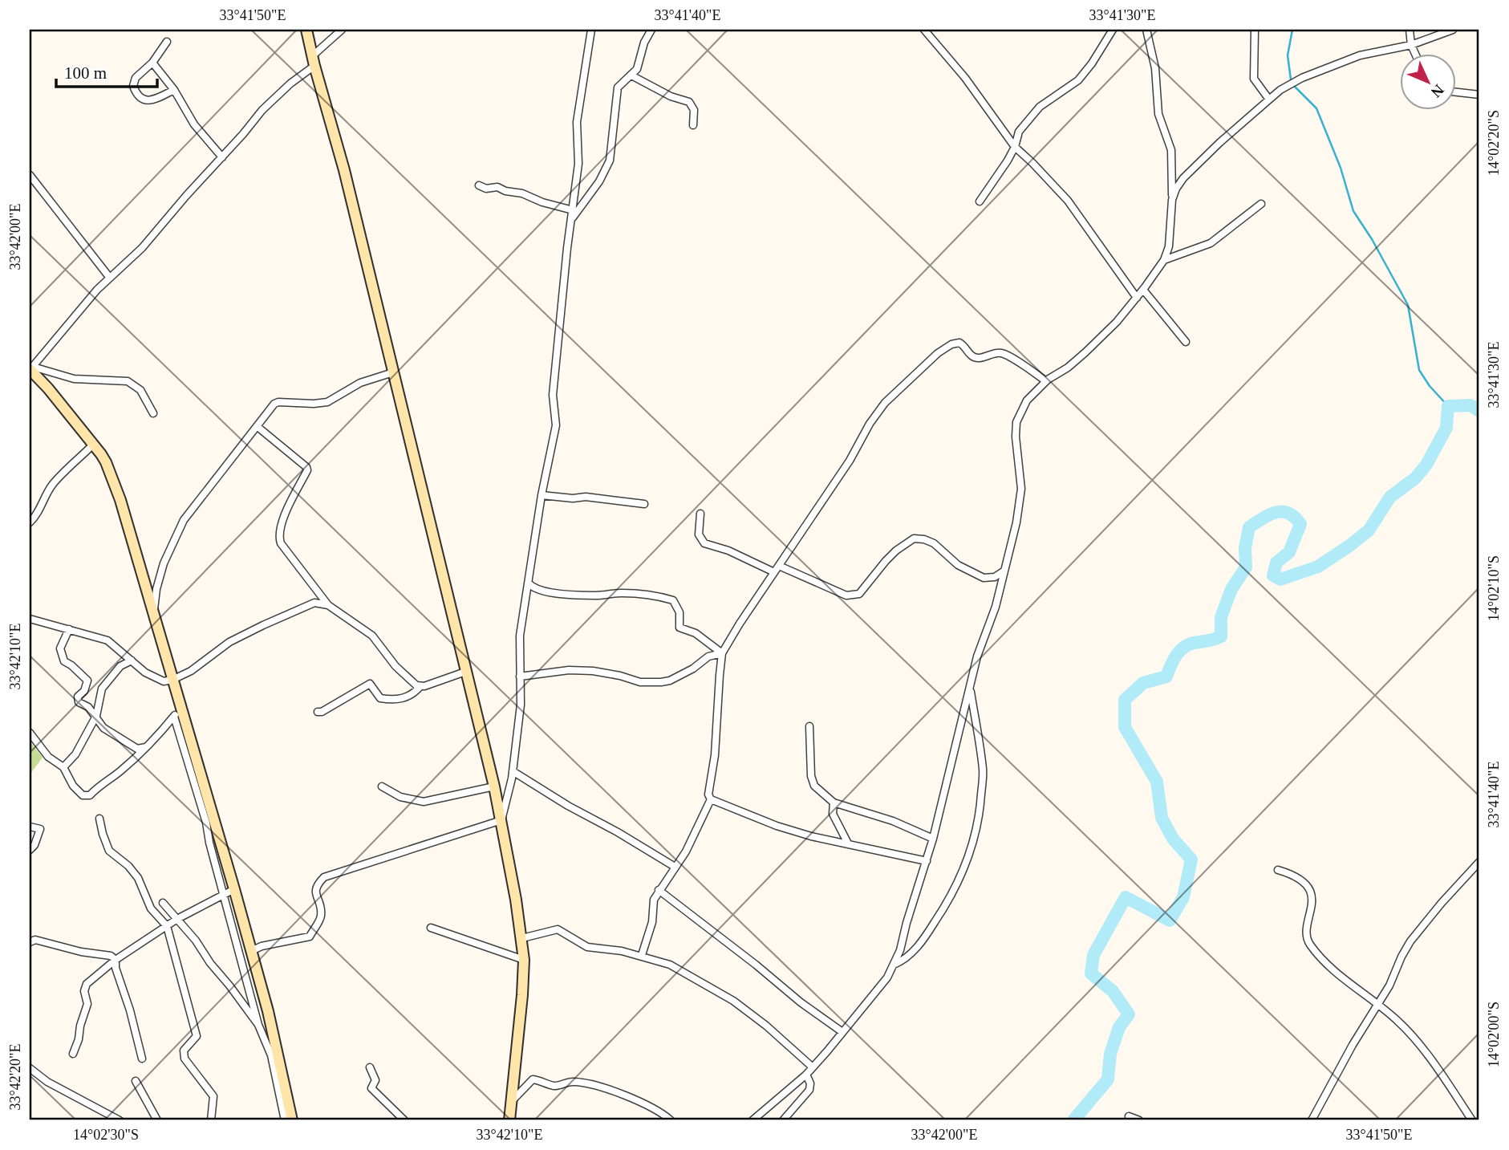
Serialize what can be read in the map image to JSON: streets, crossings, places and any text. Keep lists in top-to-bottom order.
{
  "scale_bar": "100 m",
  "north": "bottom right",
  "coordinates": [
    "33°41'50\"E",
    "33°41'40\"E",
    "33°41'30\"E",
    "14°02'20\"S",
    "33°42'00\"E",
    "14°02'10\"S",
    "33°42'10\"E",
    "14°02'00\"S",
    "33°42'20\"E",
    "14°02'30\"S"
  ]
}
